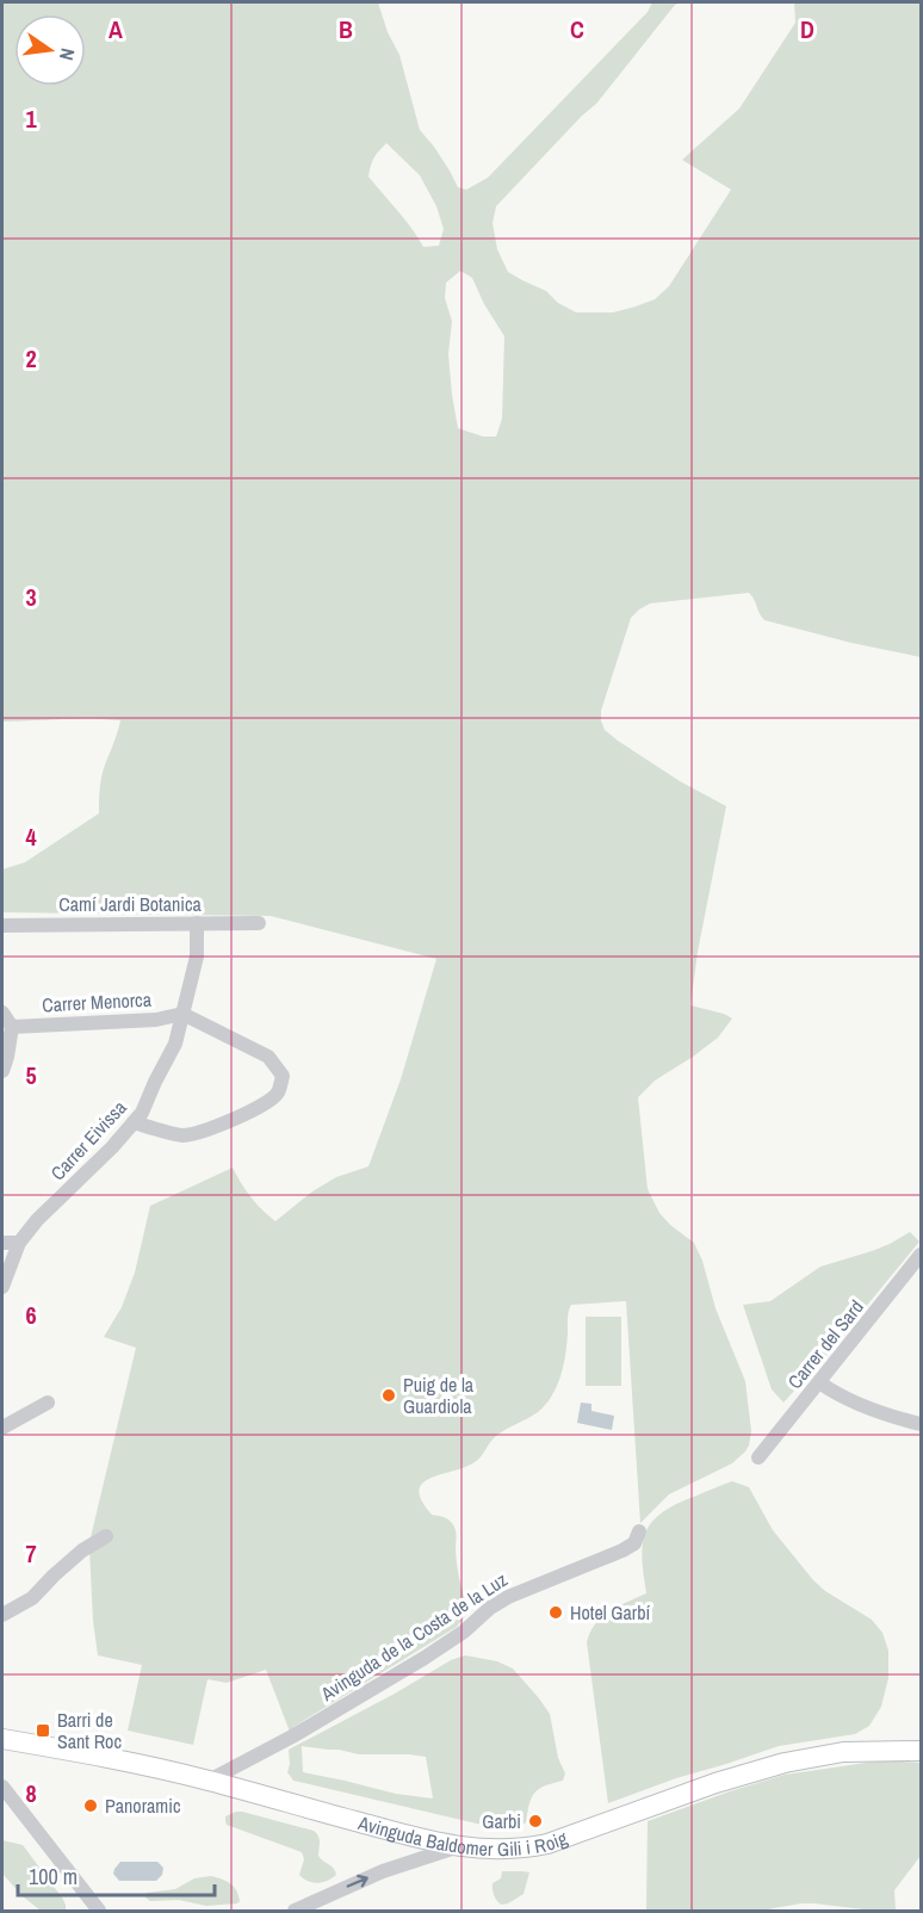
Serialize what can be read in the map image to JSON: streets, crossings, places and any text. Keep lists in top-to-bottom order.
{
  "streets": {
    "street": [
      "Camí Jardi Botanica",
      "Carrer Menorca",
      "Carrer Eivissa",
      "Carrer del Sard",
      "Avinguda de la Costa de la Luz",
      "Avinguda Baldomer Gili i Roig"
    ]
  },
  "crossings": [
    ["Camí Jardi Botanica", "Carrer Eivissa"],
    ["Carrer Menorca", "Carrer Eivissa"],
    ["Avinguda de la Costa de la Luz", "Avinguda Baldomer Gili i Roig"]
  ],
  "places": {
    "other": [
      "Puig de la Guardiola",
      "Hotel Garbí",
      "Panoramic",
      "Garbi"
    ],
    "transit": ["Barri de Sant Roc"]
  },
  "scale_bar": "100 m",
  "north": "right",
  "grid": {
    "columns": [
      "A",
      "B",
      "C",
      "D"
    ],
    "rows": [
      "1",
      "2",
      "3",
      "4",
      "5",
      "6",
      "7",
      "8"
    ]
  }
}
